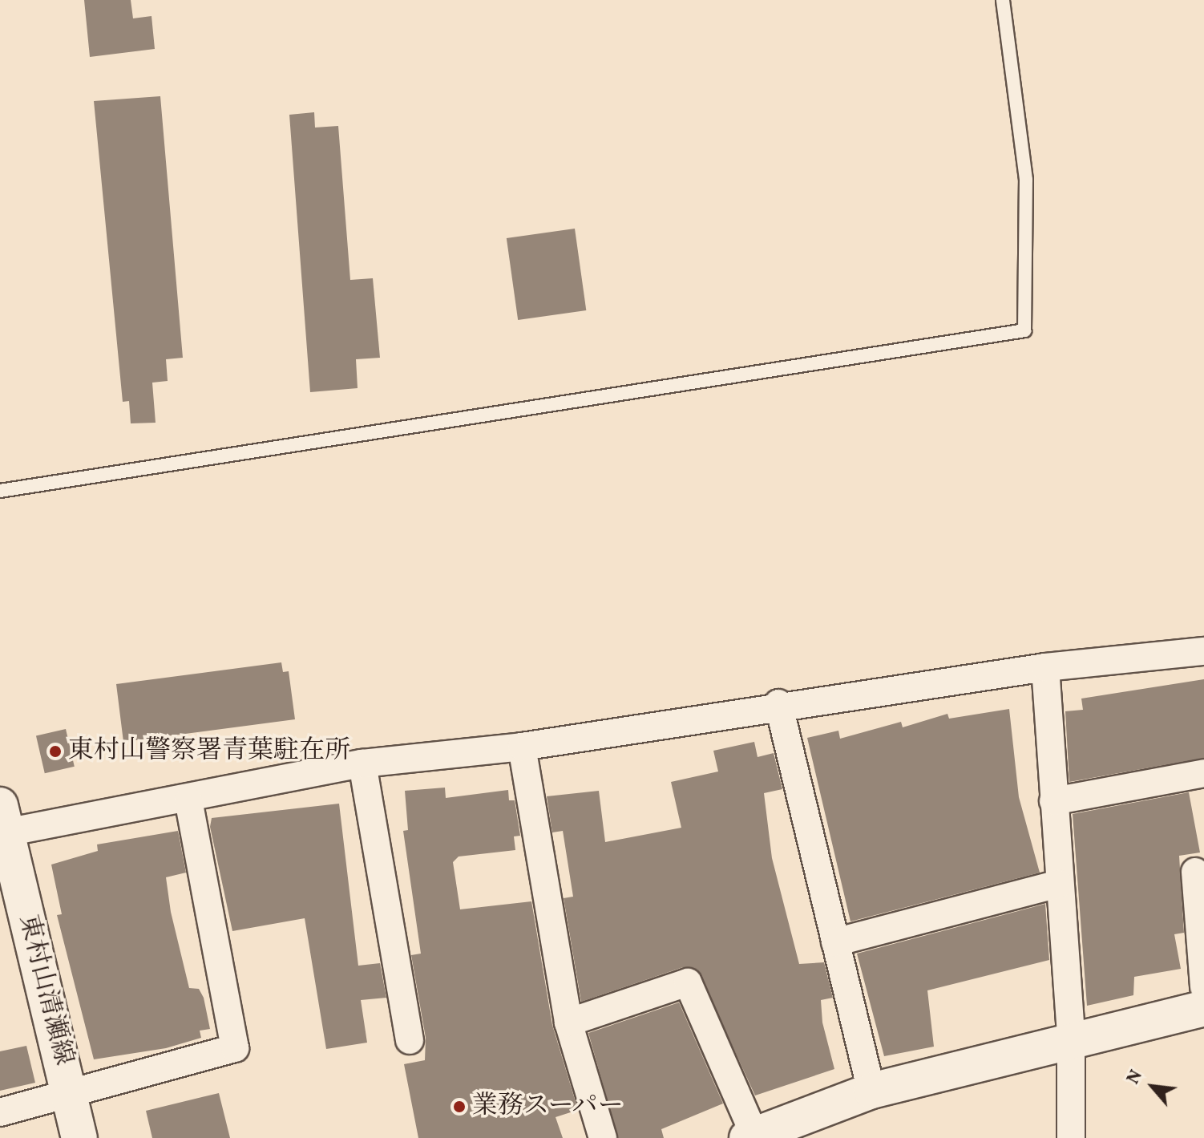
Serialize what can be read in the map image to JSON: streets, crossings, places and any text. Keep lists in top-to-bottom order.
{
  "streets": {
    "street": ["東村山清瀬線"]
  },
  "places": ["東村山警察署青葉駐在所", "業務スーパー"],
  "north": "top left"
}
